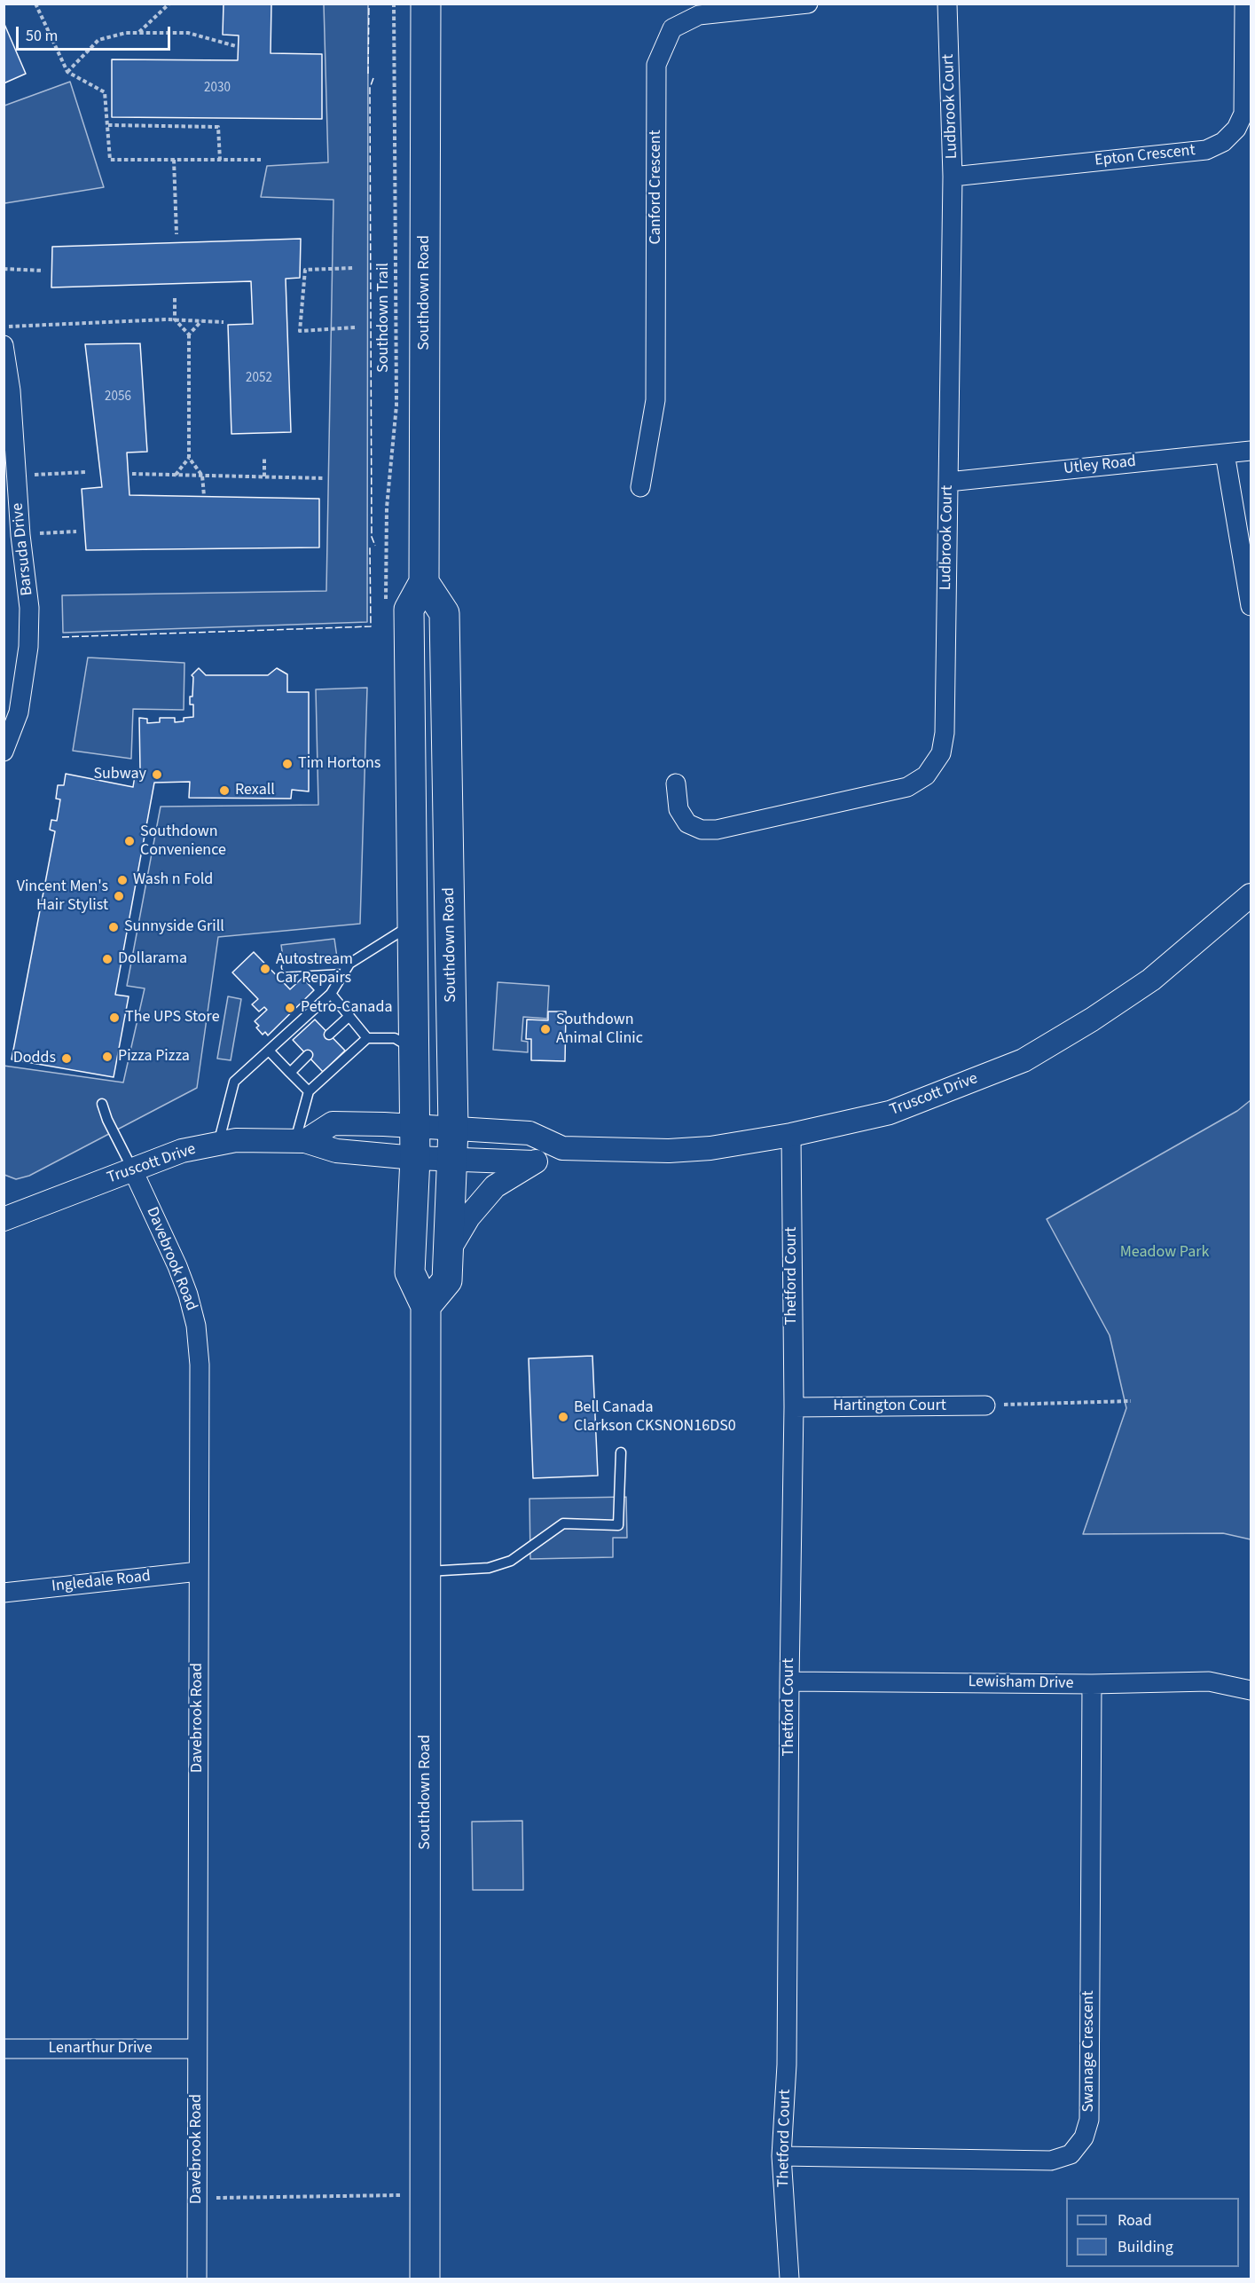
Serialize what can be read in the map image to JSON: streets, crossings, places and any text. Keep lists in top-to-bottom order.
{
  "streets": {
    "main road": ["Southdown Road"],
    "street": [
      "Ludbrook Court",
      "Epton Crescent",
      "Canford Crescent",
      "Utley Road",
      "Barsuda Drive",
      "Truscott Drive",
      "Davebrook Road",
      "Thetford Court",
      "Hartington Court",
      "Ingledale Road",
      "Lewisham Drive",
      "Lenarthur Drive",
      "Swanage Crescent"
    ],
    "path": ["Southdown Trail"]
  },
  "crossings": [
    ["Ludbrook Court", "Epton Crescent"],
    ["Ludbrook Court", "Utley Road"],
    ["Southdown Road", "Truscott Drive"],
    ["Truscott Drive", "Davebrook Road"],
    ["Truscott Drive", "Thetford Court"],
    ["Davebrook Road", "Ingledale Road"],
    ["Davebrook Road", "Lenarthur Drive"],
    ["Thetford Court", "Hartington Court"],
    ["Thetford Court", "Lewisham Drive"],
    ["Thetford Court", "Swanage Crescent"],
    ["Lewisham Drive", "Swanage Crescent"]
  ],
  "parks": ["Meadow Park"],
  "places": [
    "Tim Hortons",
    "Subway",
    "Rexall",
    "Southdown Convenience",
    "Wash n Fold",
    "Vincent Men's Hair Stylist",
    "Sunnyside Grill",
    "Dollarama",
    "Autostream Car Repairs",
    "Petro-Canada",
    "The UPS Store",
    "Southdown Animal Clinic",
    "Pizza Pizza",
    "Dodds",
    "Bell Canada Clarkson CKSNON16DS0"
  ],
  "house_numbers": ["2030", "2052", "2056"],
  "legend": ["Road", "Building"],
  "scale_bar": "50 m"
}
